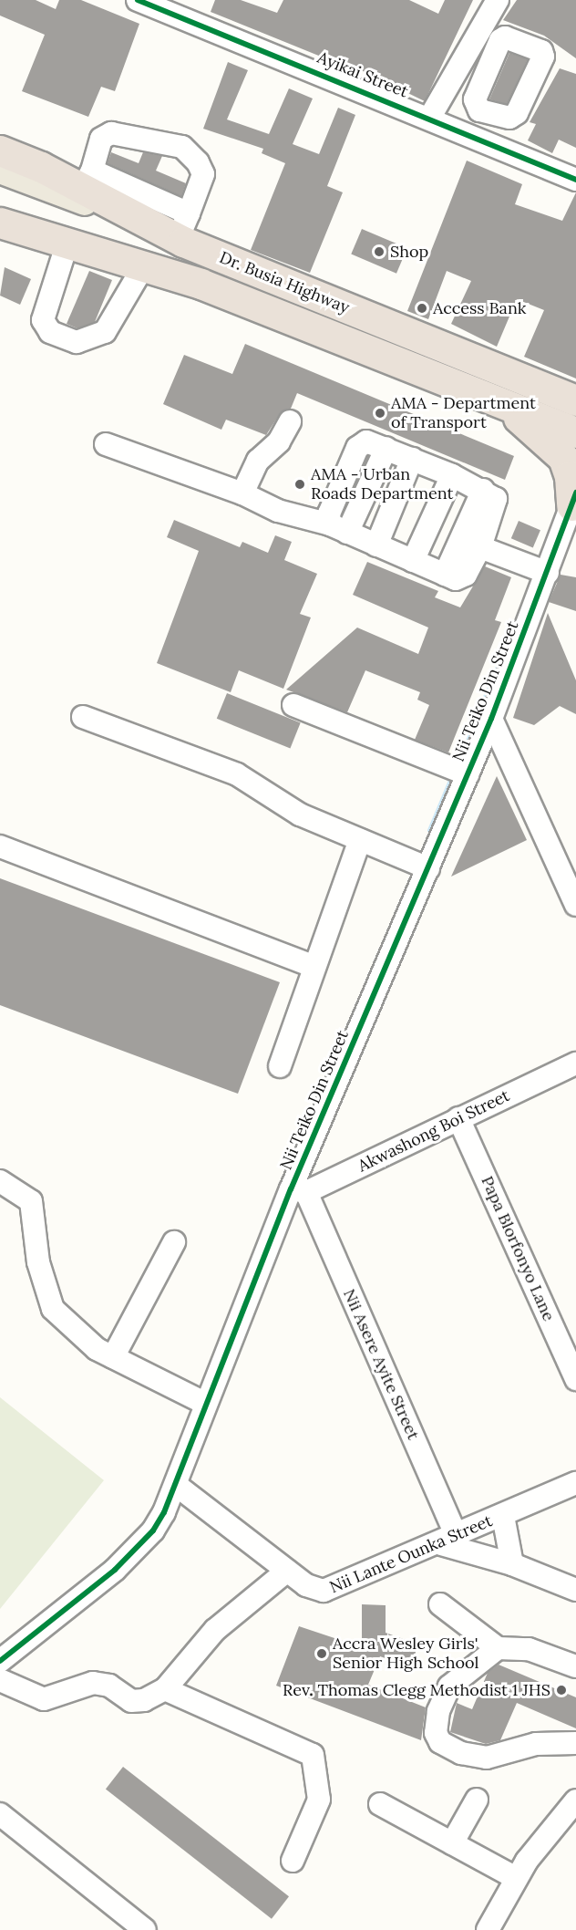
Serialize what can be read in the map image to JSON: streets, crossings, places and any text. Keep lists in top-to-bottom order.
{
  "streets": {
    "highway": ["Dr. Busia Highway"],
    "street": [
      "Ayikai Street",
      "Nii Teiko Din Street",
      "Akwashong Boi Street",
      "Papa Blorfonyo Lane",
      "Nii Asere Ayite Street",
      "Nii Lante Ounka Street"
    ]
  },
  "crossings": [
    ["Nii Teiko Din Street", "Akwashong Boi Street"],
    ["Nii Teiko Din Street", "Nii Asere Ayite Street"],
    ["Nii Teiko Din Street", "Nii Lante Ounka Street"],
    ["Akwashong Boi Street", "Papa Blorfonyo Lane"],
    ["Akwashong Boi Street", "Nii Asere Ayite Street"],
    ["Nii Asere Ayite Street", "Nii Lante Ounka Street"]
  ],
  "places": [
    "Shop",
    "Access Bank",
    "AMA - Department of Transport",
    "AMA - Urban Roads Department",
    "Accra Wesley Girls' Senior High School",
    "Rev. Thomas Clegg Methodist 1 JHS"
  ]
}
